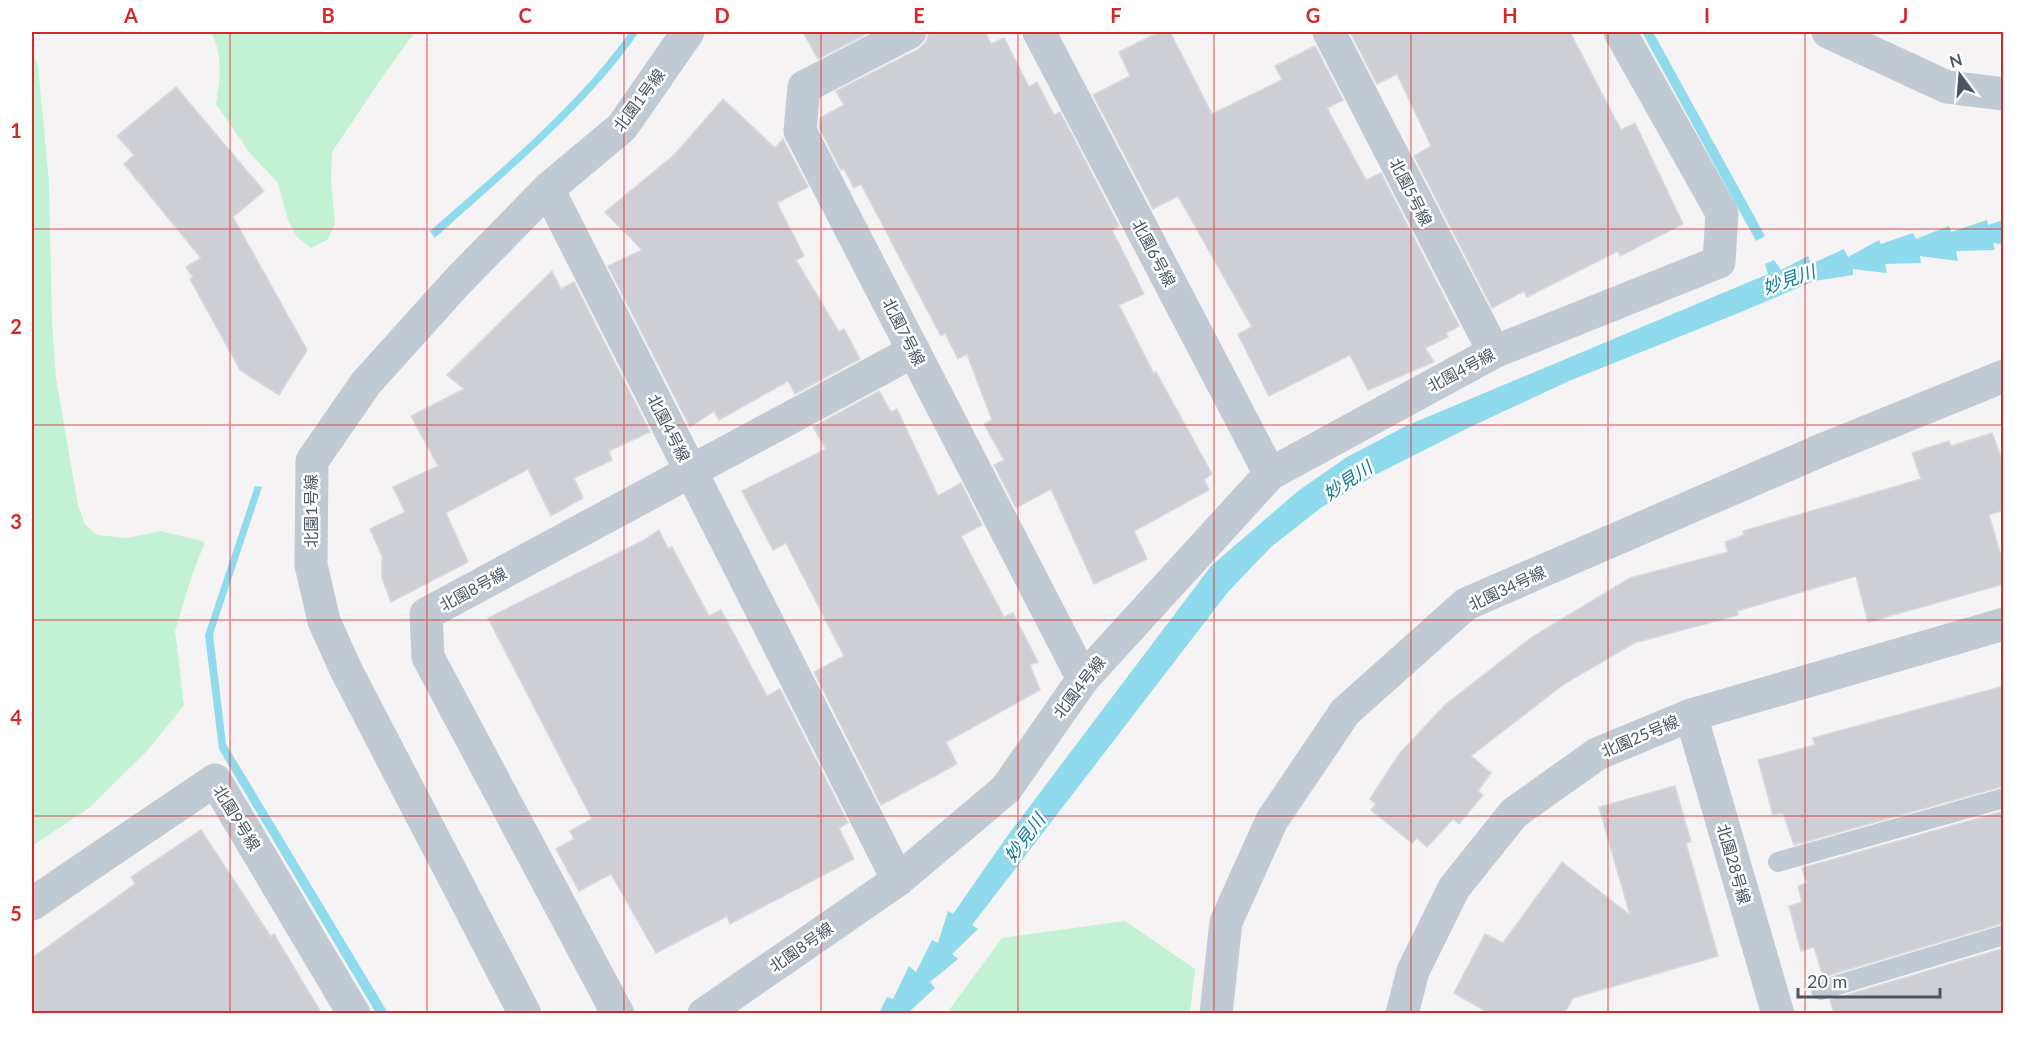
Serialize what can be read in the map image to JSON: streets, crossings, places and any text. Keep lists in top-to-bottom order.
{
  "streets": {
    "street": [
      "北園1号線",
      "北園5号線",
      "北園6号線",
      "北園7号線",
      "北園4号線",
      "北園34号線",
      "北園8号線",
      "北園25号線",
      "北園9号線",
      "北園28号線"
    ]
  },
  "crossings": [
    ["北園1号線", "北園4号線"],
    ["北園5号線", "北園4号線"],
    ["北園6号線", "北園4号線"],
    ["北園7号線", "北園4号線"],
    ["北園7号線", "北園8号線"],
    ["北園4号線", "北園8号線"],
    ["北園25号線", "北園28号線"]
  ],
  "water": ["妙見川"],
  "scale_bar": "20 m",
  "north": "top",
  "grid": {
    "columns": [
      "A",
      "B",
      "C",
      "D",
      "E",
      "F",
      "G",
      "H",
      "I",
      "J"
    ],
    "rows": [
      "1",
      "2",
      "3",
      "4",
      "5"
    ]
  }
}
